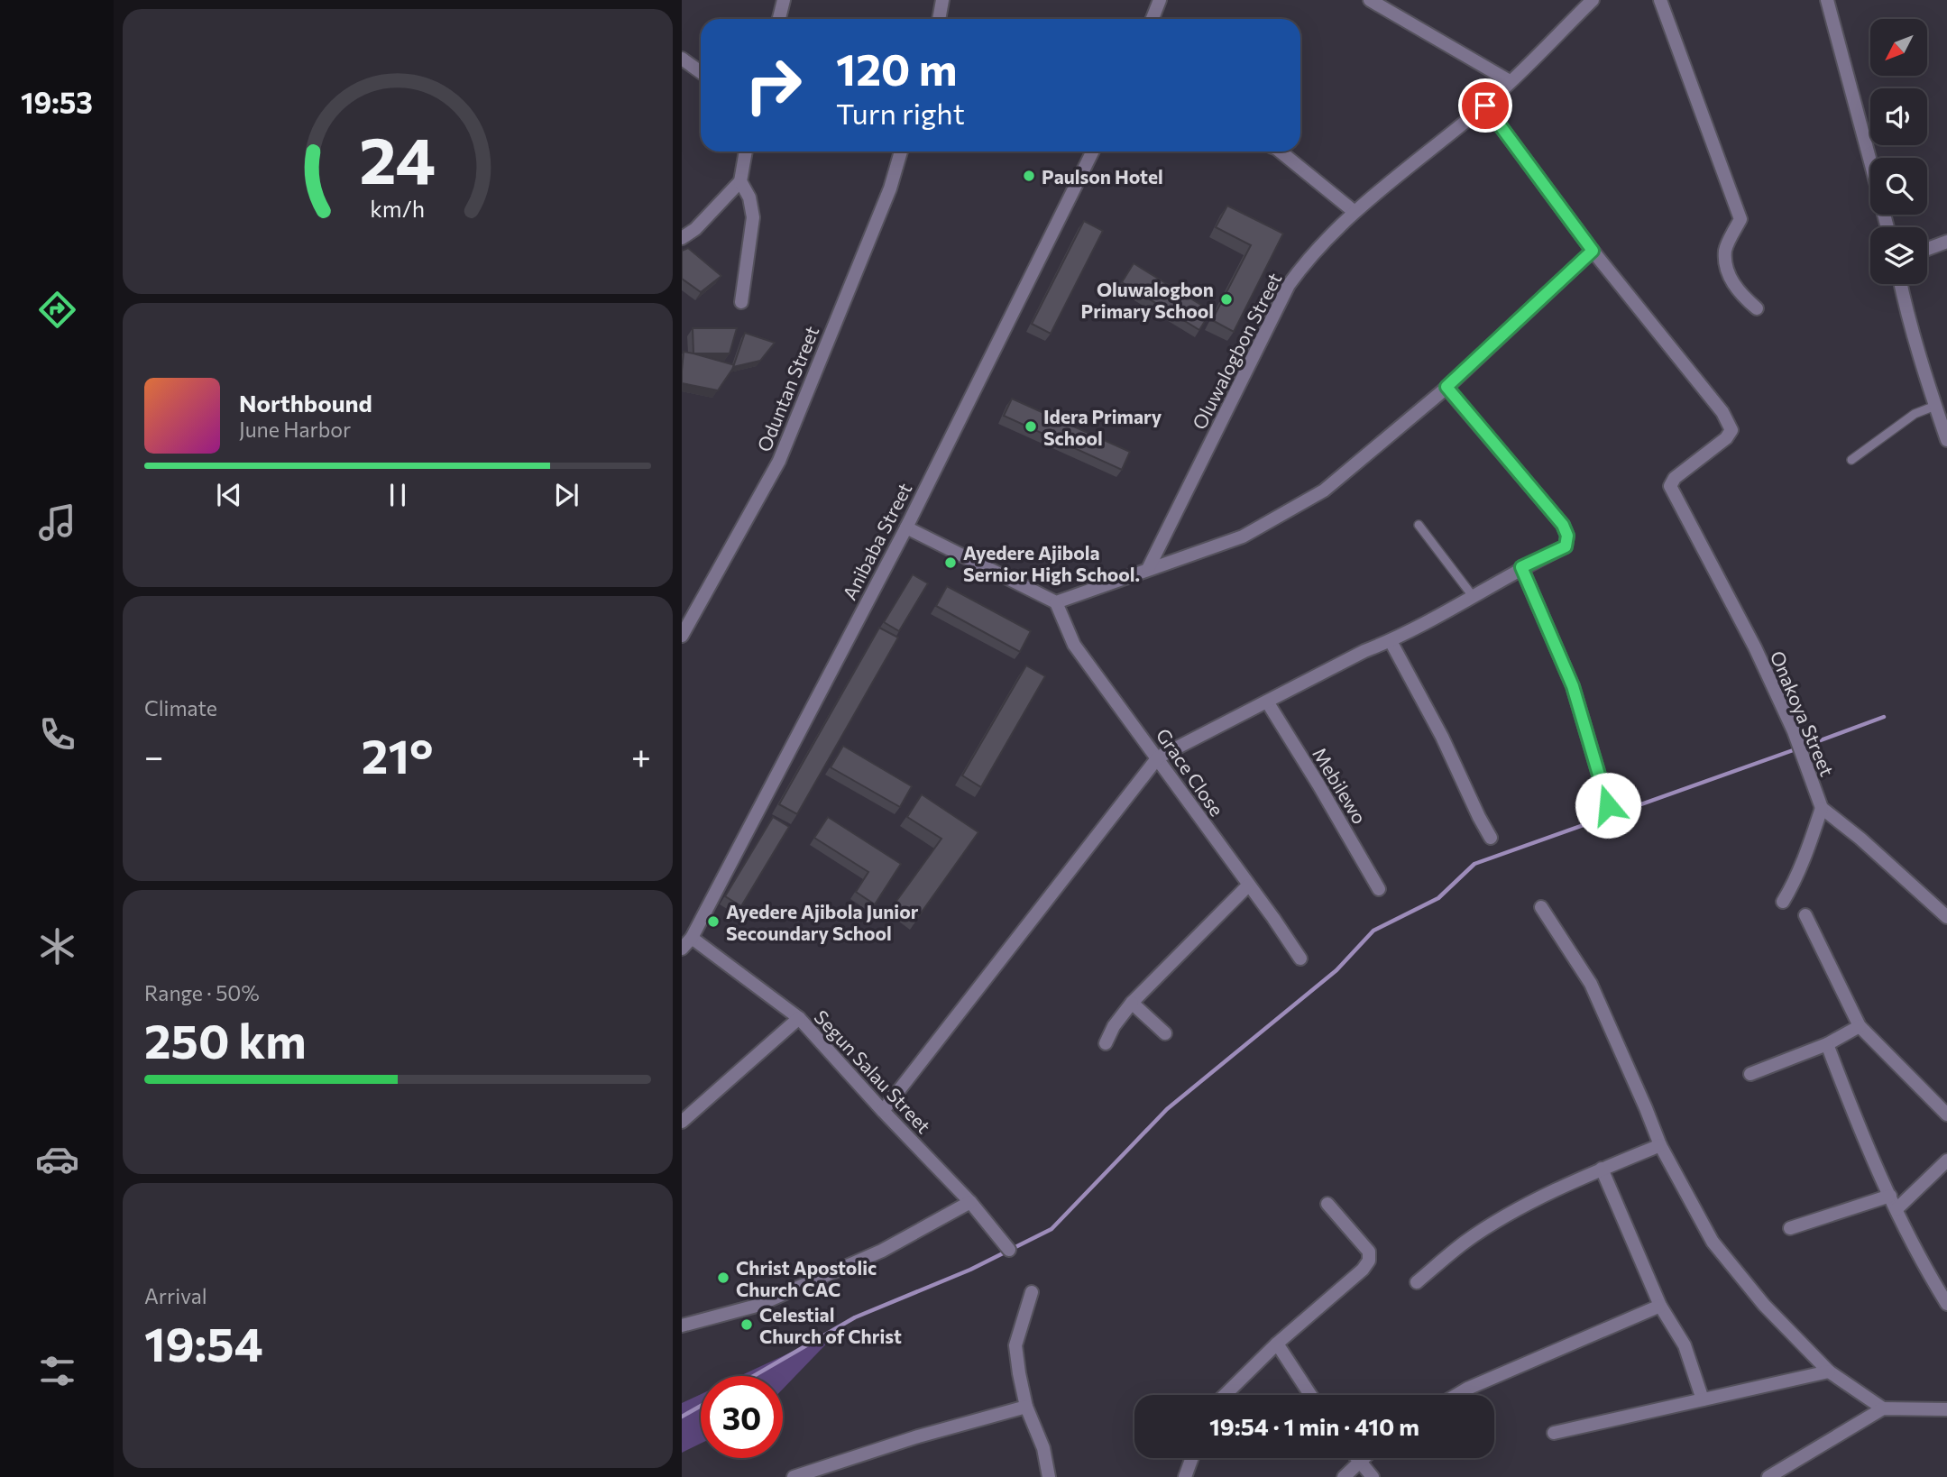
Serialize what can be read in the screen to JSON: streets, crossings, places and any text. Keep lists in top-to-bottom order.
{
  "streets": {
    "street": [
      "Oluwalogbon Street",
      "Oduntan Street",
      "Anibaba Street",
      "Onakoya Street",
      "Grace Close",
      "Mebilewo",
      "Segun Salau Street"
    ]
  },
  "crossings": [
    ["Anibaba Street", "Segun Salau Street"]
  ],
  "places": [
    "Paulson Hotel",
    "Oluwalogbon Primary School",
    "Idera Primary School",
    "Ayedere Ajibola Sernior High School.",
    "Ayedere Ajibola Junior Secoundary School",
    "Christ Apostolic Church CAC",
    "Celestial Church of Christ"
  ],
  "north": "bottom left",
  "page": {
    "tabs": "19:53",
    "turn": ["120 m", "Turn right"],
    "song": ["Northbound", "June Harbor"],
    "tile": [
      "Climate",
      ["Range · 50%", "250 km"],
      ["Arrival", "19:54"]
    ],
    "heat": ["−", "21°", "+"],
    "limit": "30",
    "trip": "19:54 · 1 min · 410 m",
    "gauge": ["24", "km/h"]
  }
}
